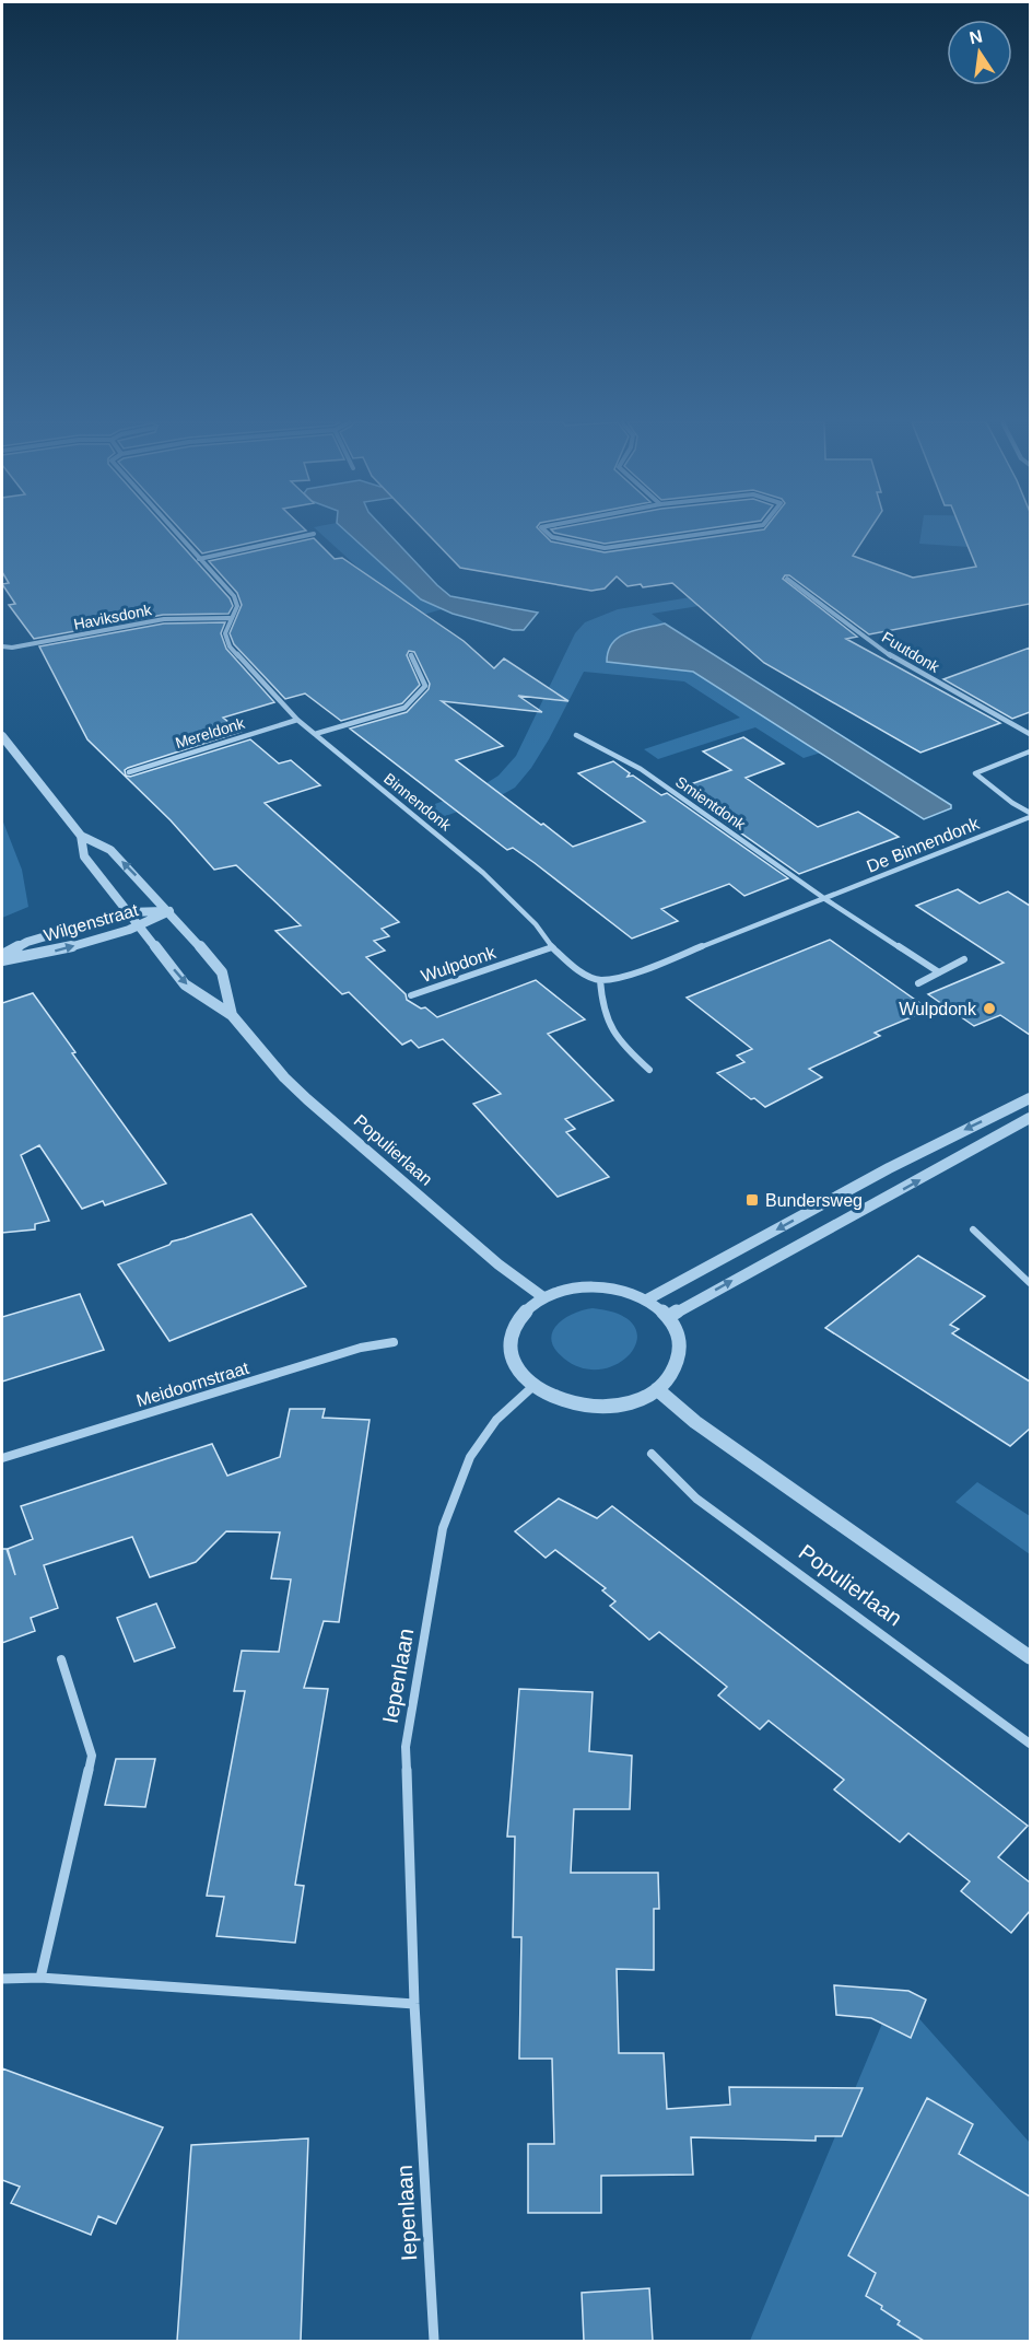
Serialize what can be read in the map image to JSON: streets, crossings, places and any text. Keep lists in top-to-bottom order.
{
  "streets": {
    "street": [
      "Haviksdonk",
      "Fuutdonk",
      "Mereldonk",
      "Binnendonk",
      "Smientdonk",
      "De Binnendonk",
      "Wilgenstraat",
      "Wulpdonk",
      "Populierlaan",
      "Meidoornstraat",
      "Iepenlaan"
    ]
  },
  "crossings": [
    ["Haviksdonk", "Binnendonk"],
    ["Mereldonk", "Binnendonk"],
    ["Binnendonk", "Wulpdonk"],
    ["Smientdonk", "De Binnendonk"],
    ["Wilgenstraat", "Populierlaan"],
    ["Populierlaan", "Iepenlaan"]
  ],
  "places": {
    "other": ["Wulpdonk"],
    "transit": ["Bundersweg"]
  },
  "north": "top"
}
